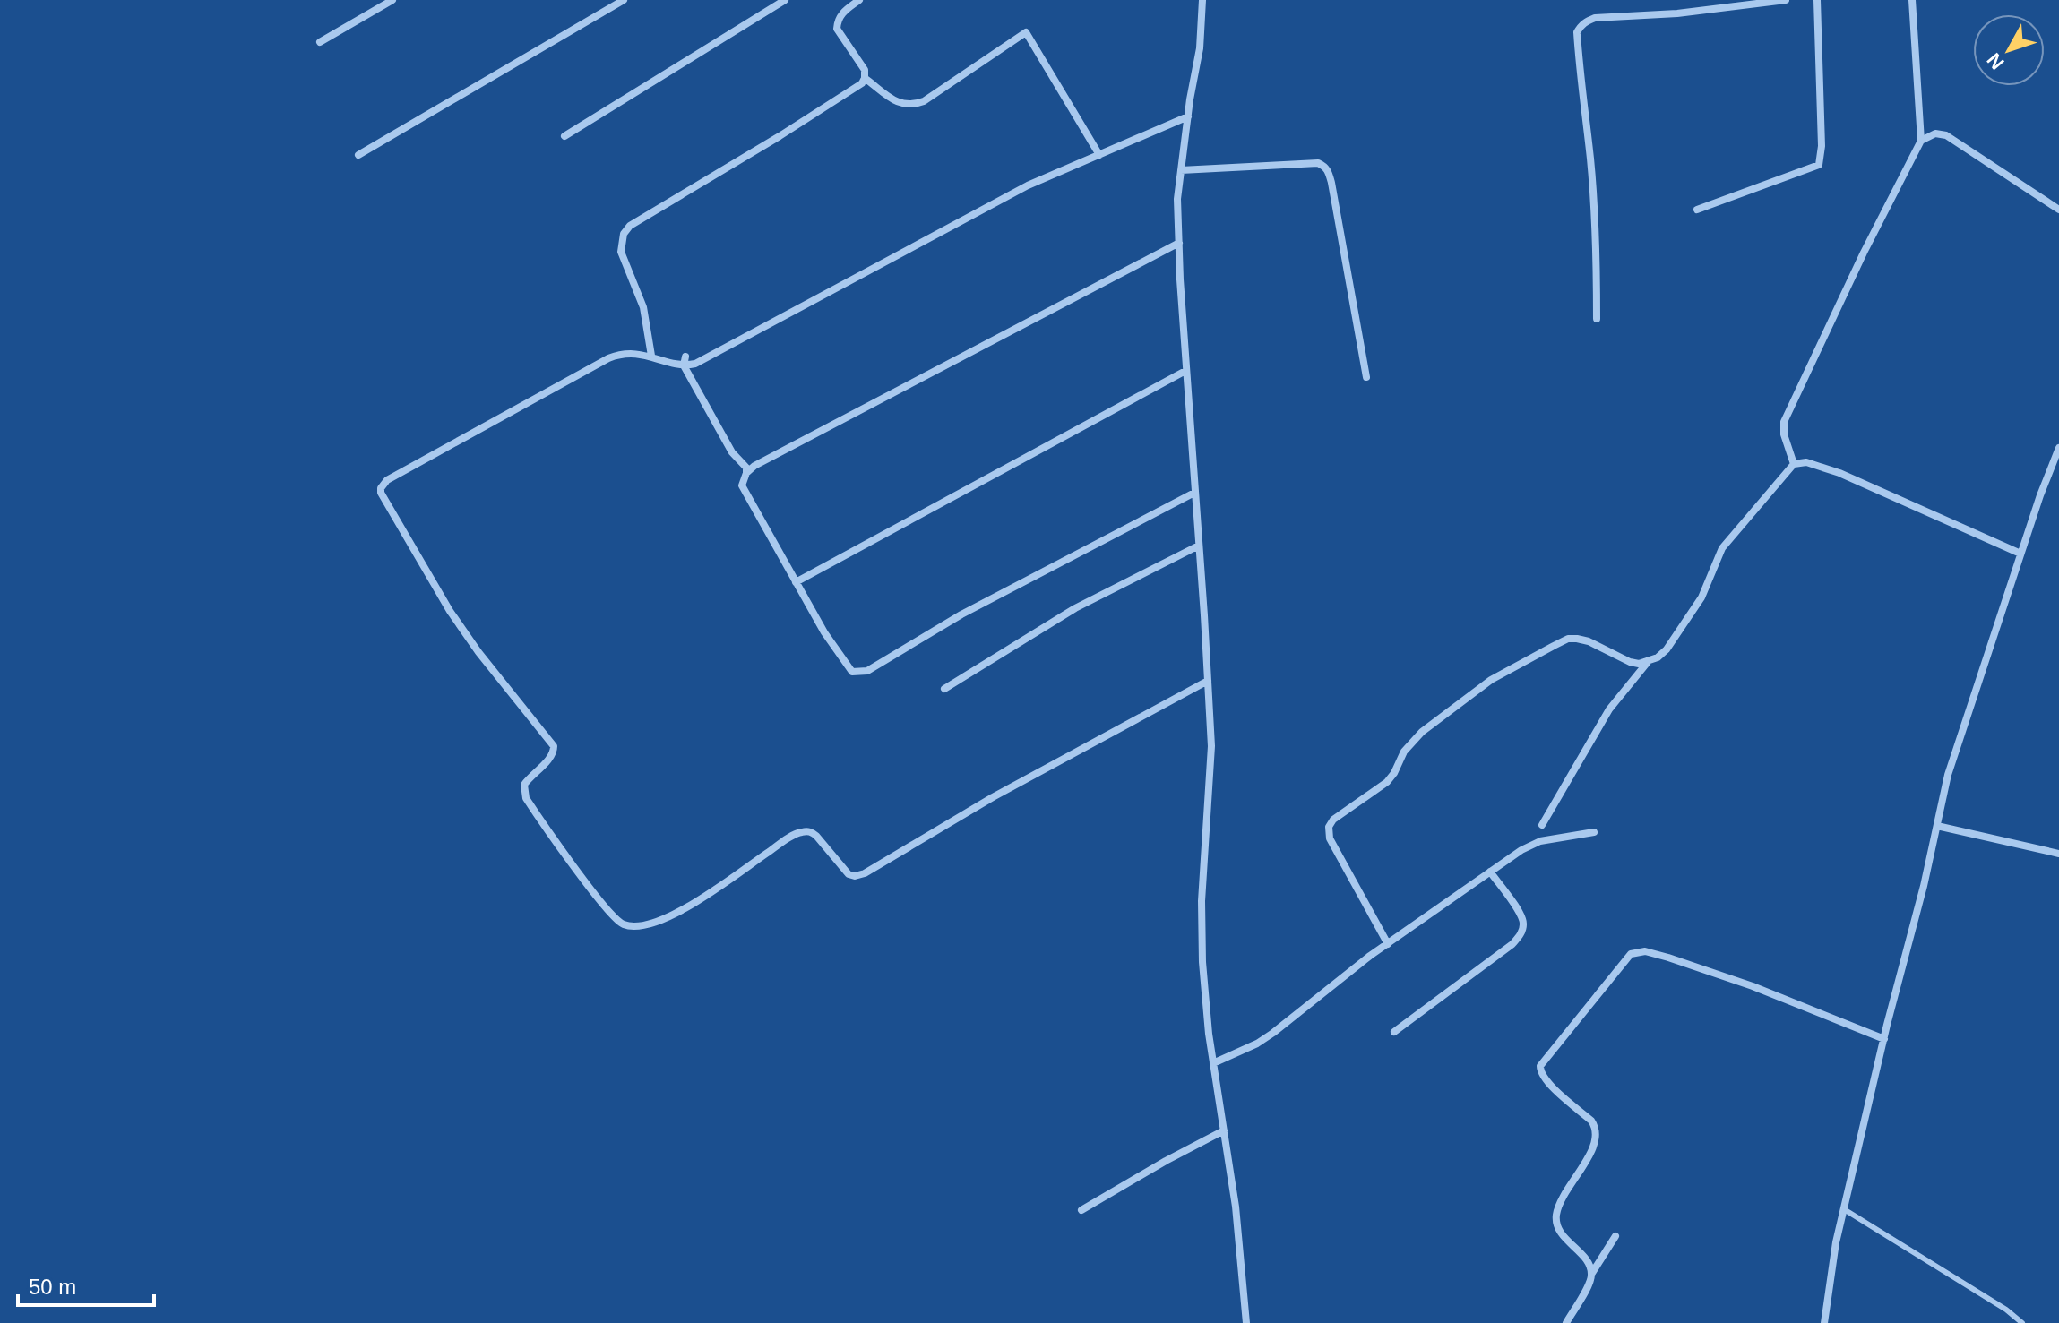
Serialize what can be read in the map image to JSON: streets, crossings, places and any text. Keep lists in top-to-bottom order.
{
  "scale_bar": "50 m",
  "north": "bottom left"
}
